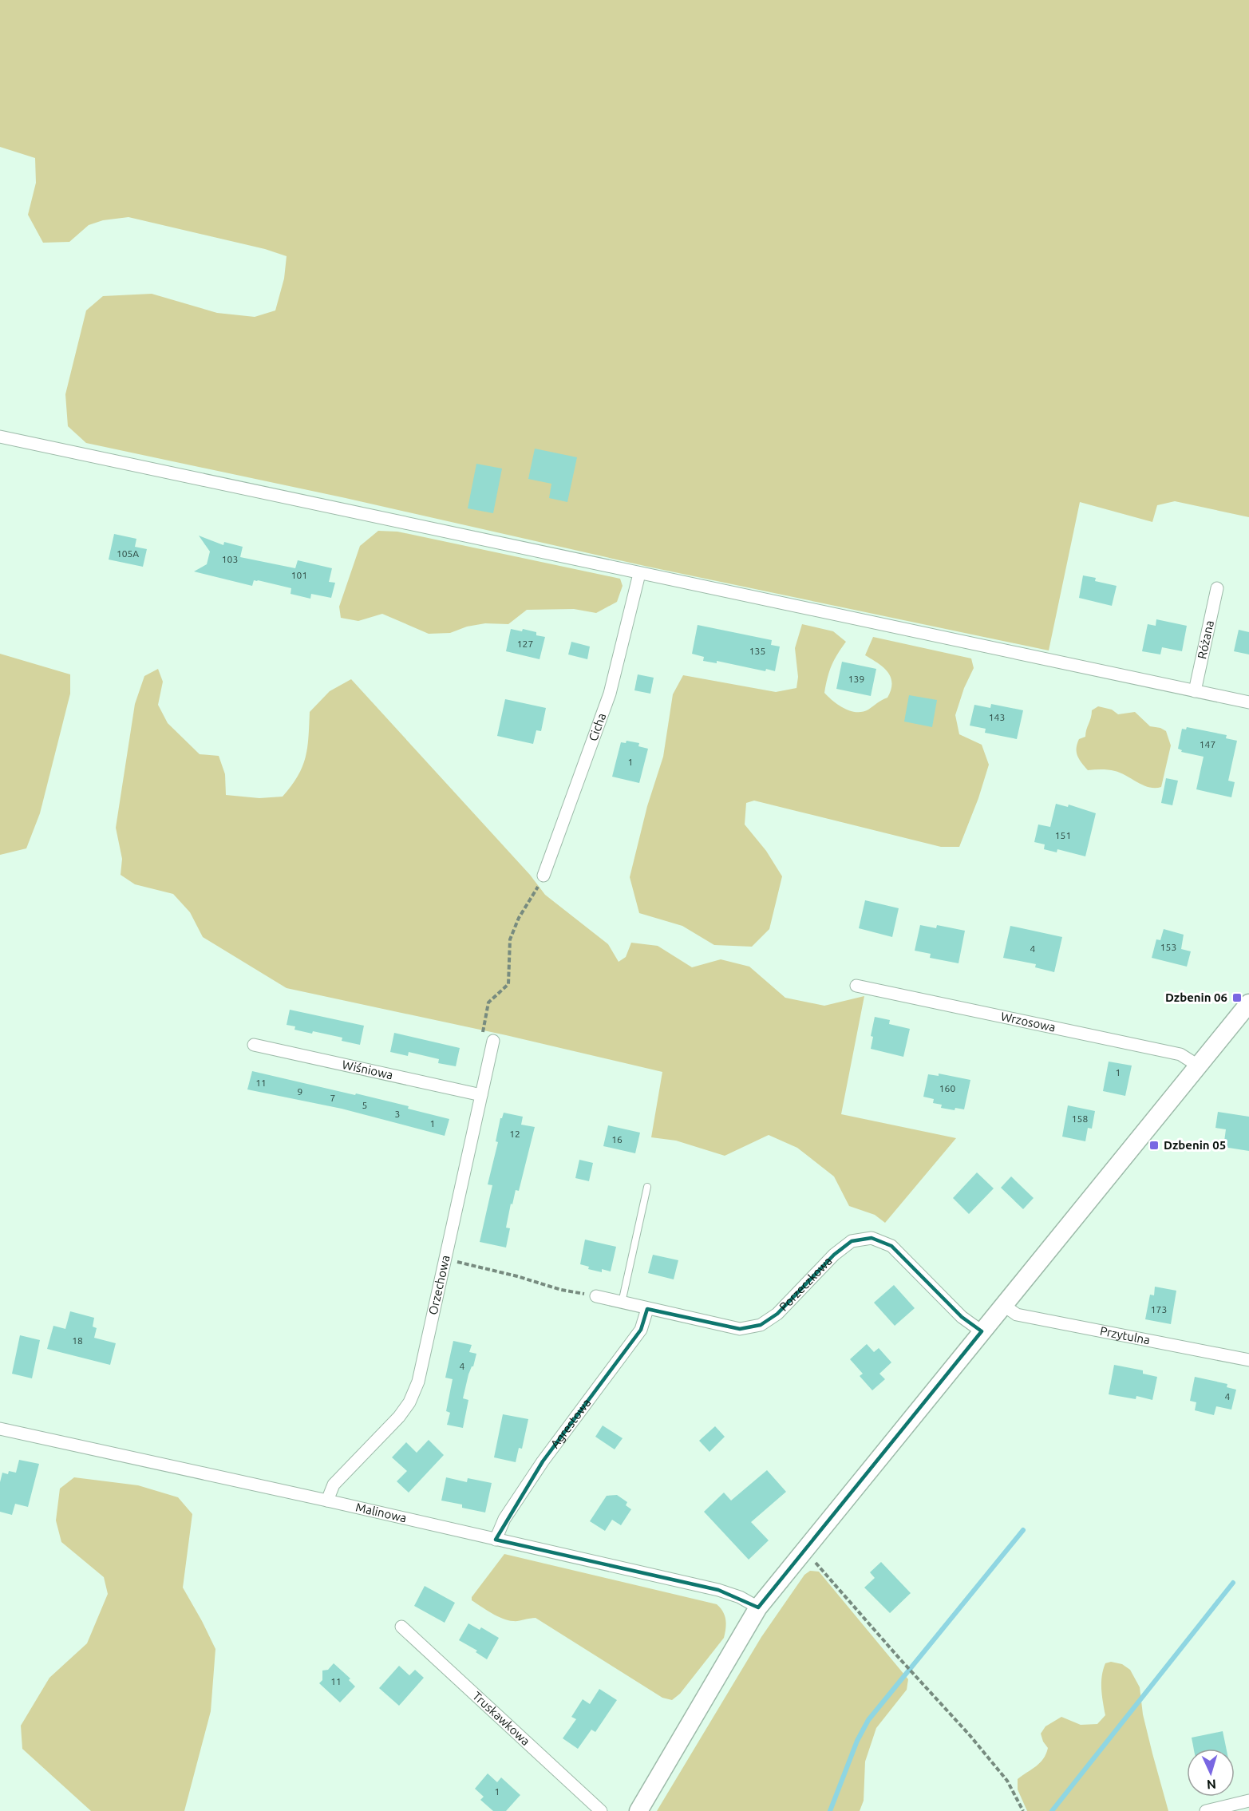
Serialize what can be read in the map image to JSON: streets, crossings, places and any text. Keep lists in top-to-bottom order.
{
  "streets": {
    "street": [
      "Różana",
      "Cicha",
      "Wrzosowa",
      "Wiśniowa",
      "Porzeczkowa",
      "Orzechowa",
      "Przytulna",
      "Agrestowa",
      "Malinowa",
      "Truskawkowa"
    ]
  },
  "crossings": [
    ["Wiśniowa", "Orzechowa"],
    ["Porzeczkowa", "Agrestowa"],
    ["Orzechowa", "Malinowa"],
    ["Agrestowa", "Malinowa"]
  ],
  "places": {
    "transit": ["Dzbenin 06", "Dzbenin 05"]
  },
  "house_numbers": [
    "105A",
    "103",
    "101",
    "127",
    "135",
    "139",
    "143",
    "147",
    "1",
    "151",
    "153",
    "4",
    "1",
    "11",
    "160",
    "9",
    "7",
    "5",
    "3",
    "158",
    "1",
    "12",
    "16",
    "173",
    "18",
    "4",
    "4",
    "11",
    "1"
  ],
  "north": "bottom"
}
